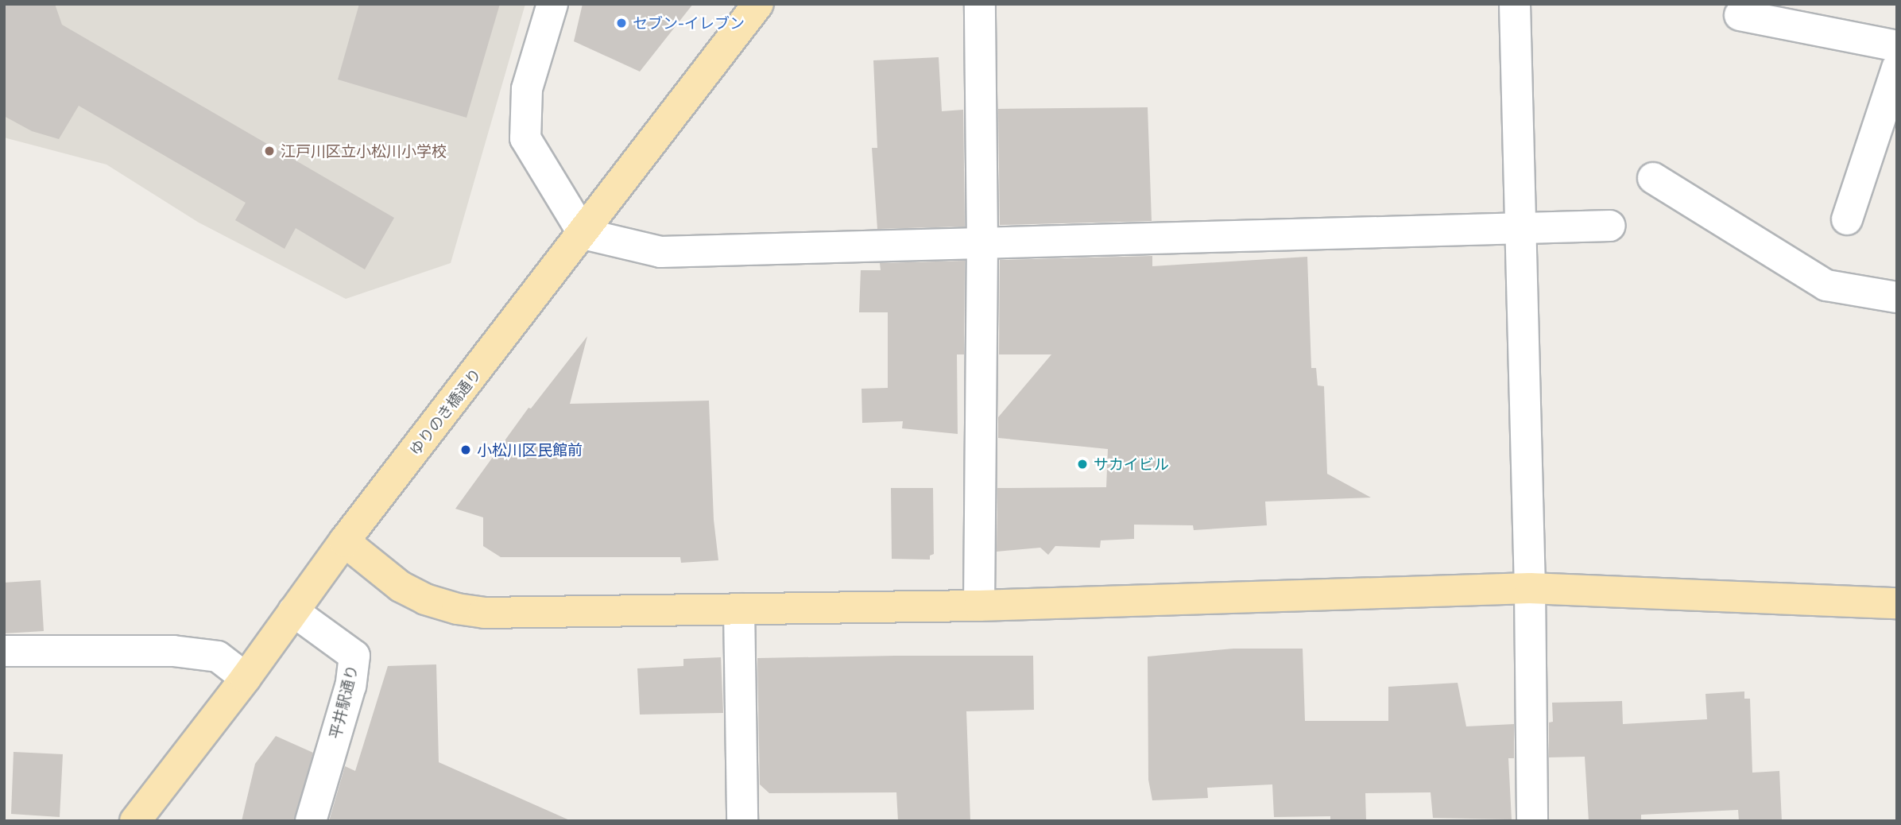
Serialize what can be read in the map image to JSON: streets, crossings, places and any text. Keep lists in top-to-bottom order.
{
  "streets": {
    "main road": ["ゆりのき橋通り"],
    "street": ["平井駅通り"]
  },
  "crossings": [
    ["ゆりのき橋通り", "平井駅通り"]
  ],
  "places": [
    "セブン-イレブン",
    "江戸川区立小松川小学校",
    "小松川区民館前",
    "サカイビル"
  ]
}
